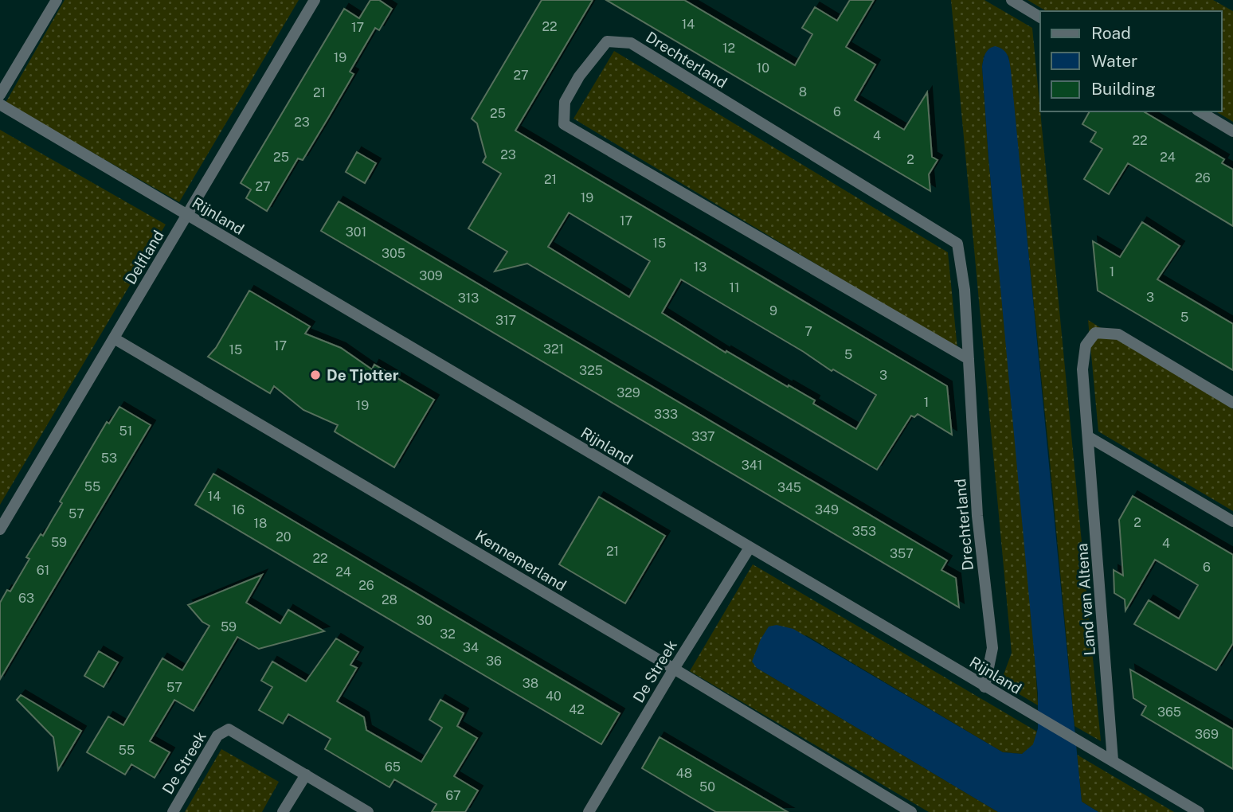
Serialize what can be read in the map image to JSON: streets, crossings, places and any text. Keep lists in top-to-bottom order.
{
  "streets": {
    "street": [
      "Drechterland",
      "Rijnland",
      "Delfland",
      "Kennemerland",
      "Land van Altena",
      "De Streek"
    ]
  },
  "crossings": [
    ["Drechterland", "Rijnland"],
    ["Rijnland", "Delfland"],
    ["Rijnland", "Land van Altena"],
    ["Rijnland", "De Streek"],
    ["Delfland", "Kennemerland"],
    ["Kennemerland", "De Streek"]
  ],
  "places": ["De Tjotter"],
  "house_numbers": [
    "14",
    "22",
    "17",
    "12",
    "19",
    "10",
    "27",
    "8",
    "21",
    "6",
    "25",
    "23",
    "4",
    "22",
    "23",
    "25",
    "24",
    "2",
    "26",
    "21",
    "27",
    "19",
    "17",
    "301",
    "15",
    "305",
    "13",
    "1",
    "309",
    "11",
    "3",
    "313",
    "9",
    "5",
    "317",
    "7",
    "17",
    "321",
    "15",
    "5",
    "325",
    "3",
    "329",
    "1",
    "19",
    "333",
    "51",
    "337",
    "53",
    "341",
    "55",
    "345",
    "14",
    "16",
    "349",
    "57",
    "2",
    "18",
    "353",
    "20",
    "59",
    "4",
    "21",
    "357",
    "22",
    "6",
    "61",
    "24",
    "26",
    "63",
    "28",
    "30",
    "59",
    "32",
    "34",
    "36",
    "38",
    "57",
    "40",
    "42",
    "365",
    "369",
    "55",
    "65",
    "48",
    "50",
    "67"
  ],
  "legend": ["Road", "Water", "Building"]
}
